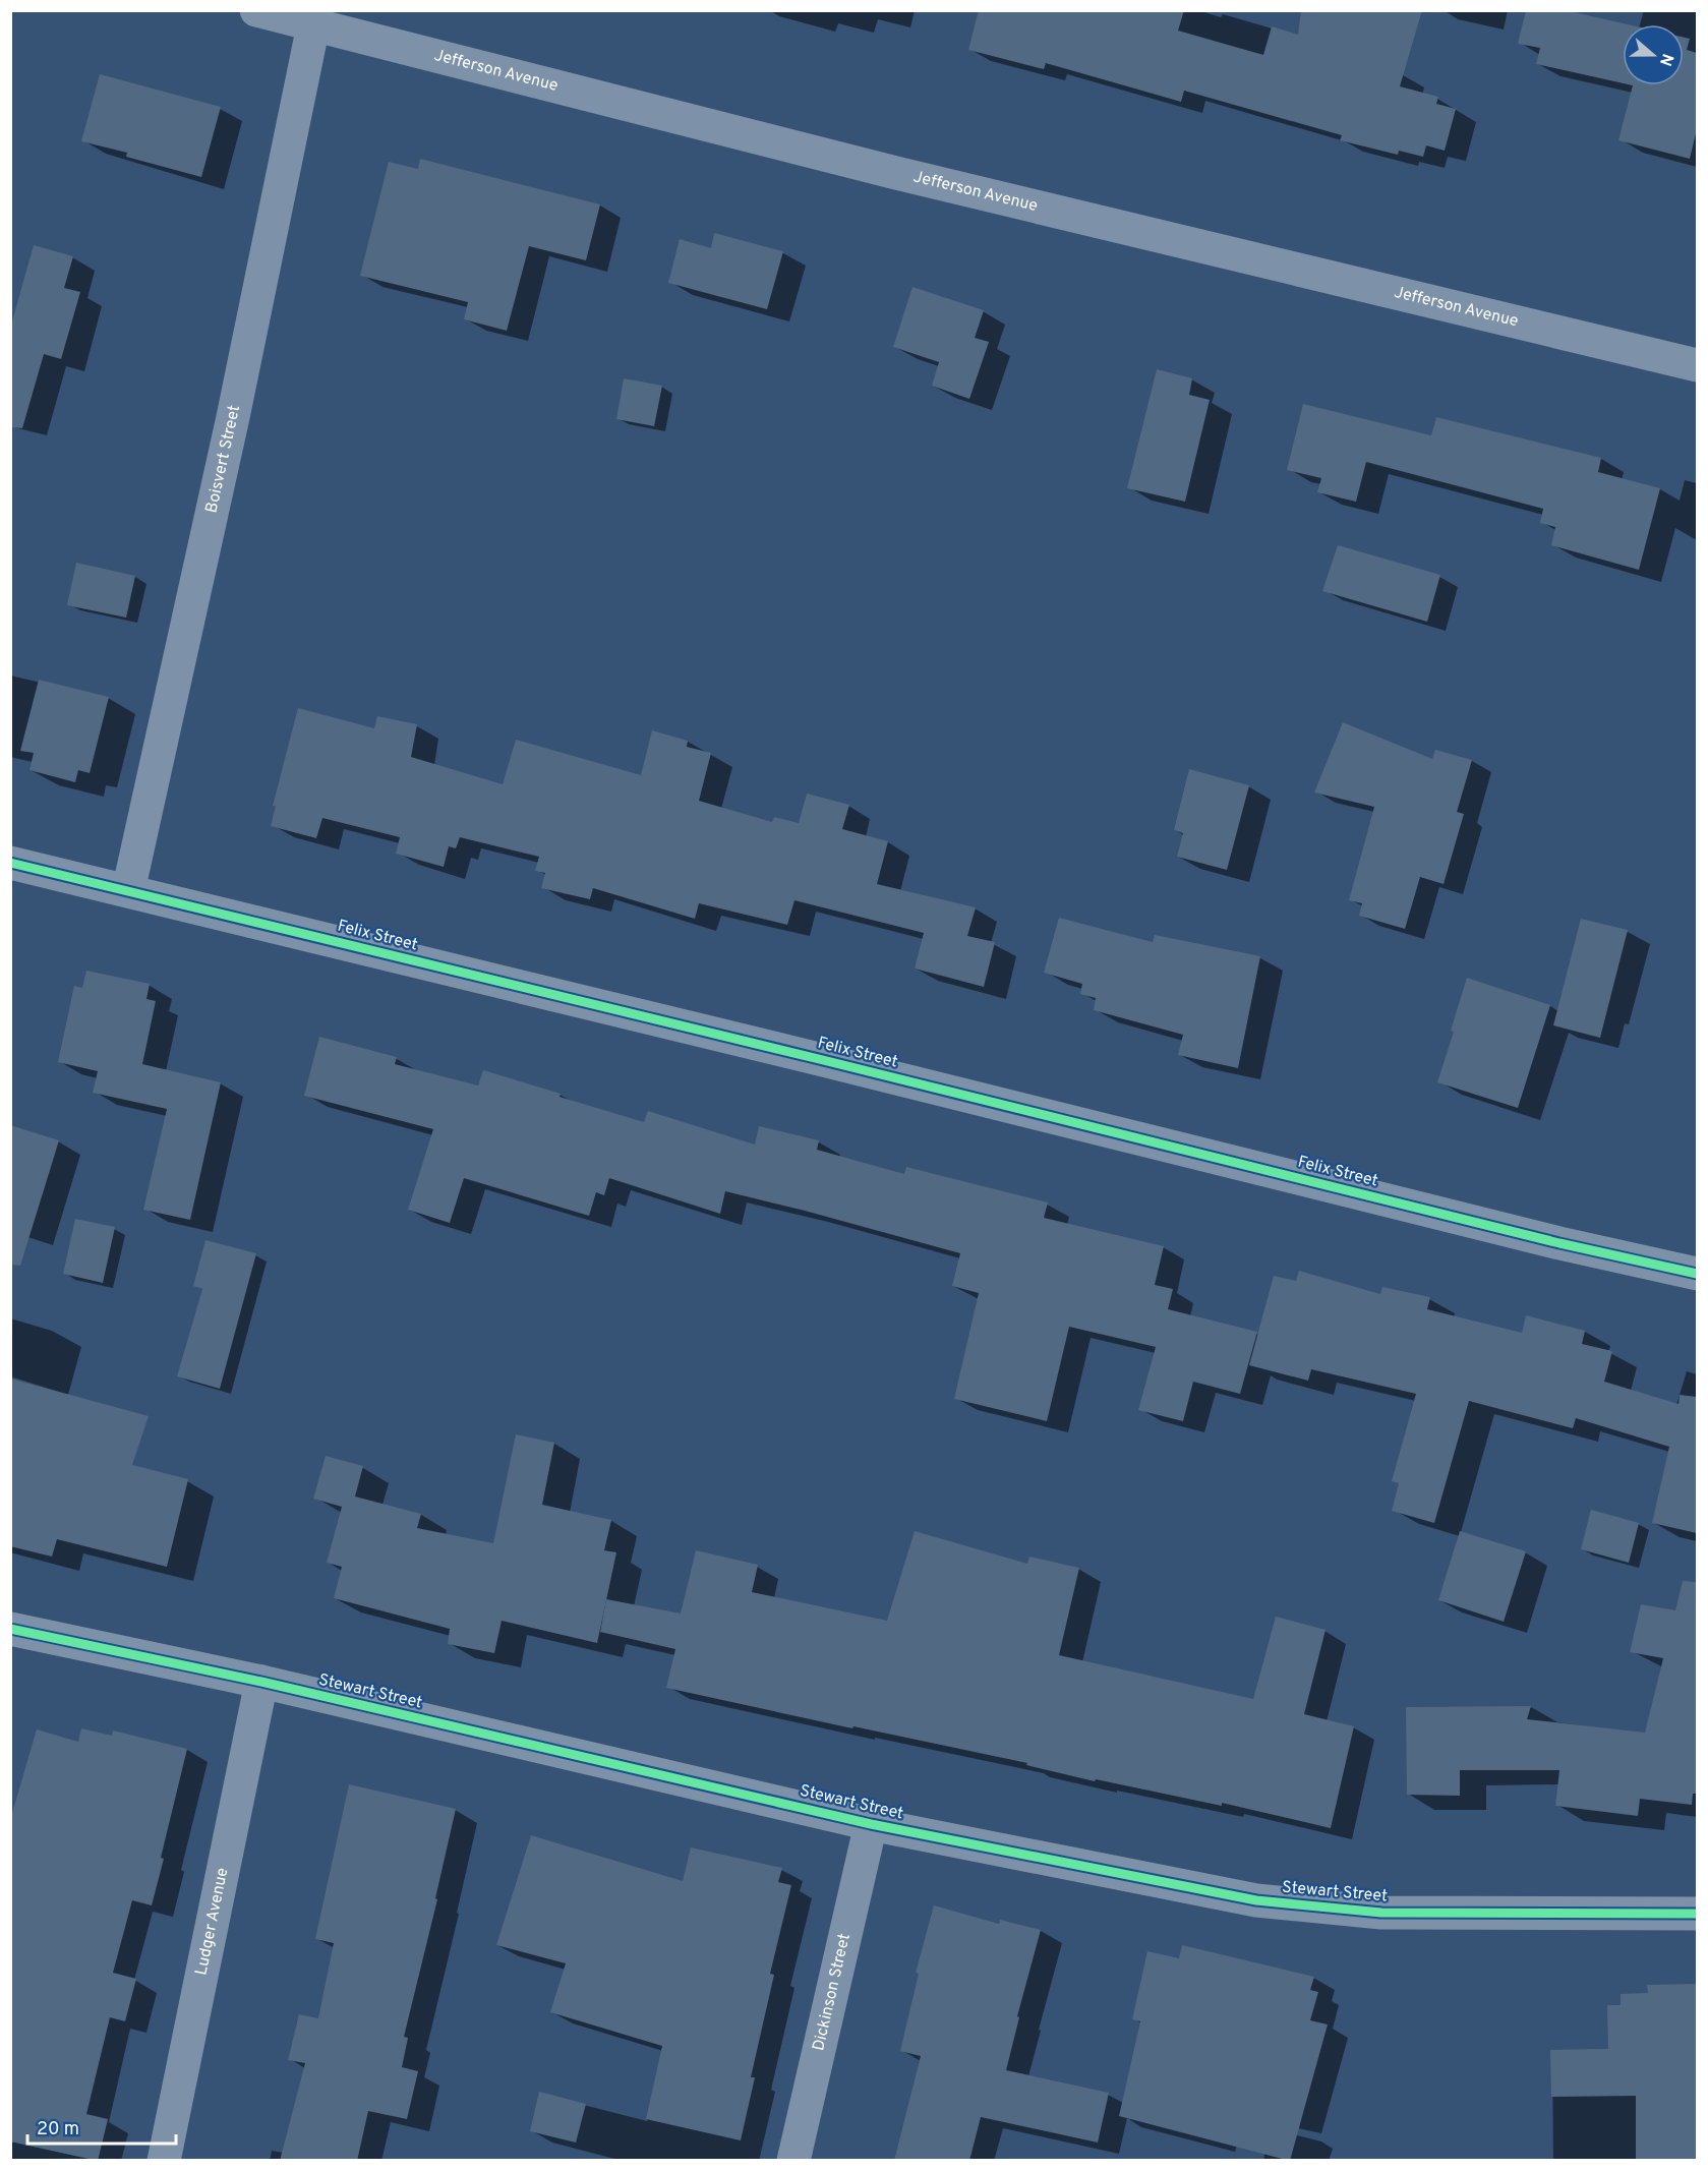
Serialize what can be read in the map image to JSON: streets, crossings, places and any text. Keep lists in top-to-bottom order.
{
  "streets": {
    "street": [
      "Jefferson Avenue",
      "Boisvert Street",
      "Felix Street",
      "Stewart Street",
      "Ludger Avenue",
      "Dickinson Street"
    ]
  },
  "crossings": [
    ["Jefferson Avenue", "Boisvert Street"],
    ["Boisvert Street", "Felix Street"],
    ["Stewart Street", "Ludger Avenue"],
    ["Stewart Street", "Dickinson Street"]
  ],
  "scale_bar": "20 m",
  "north": "right"
}
